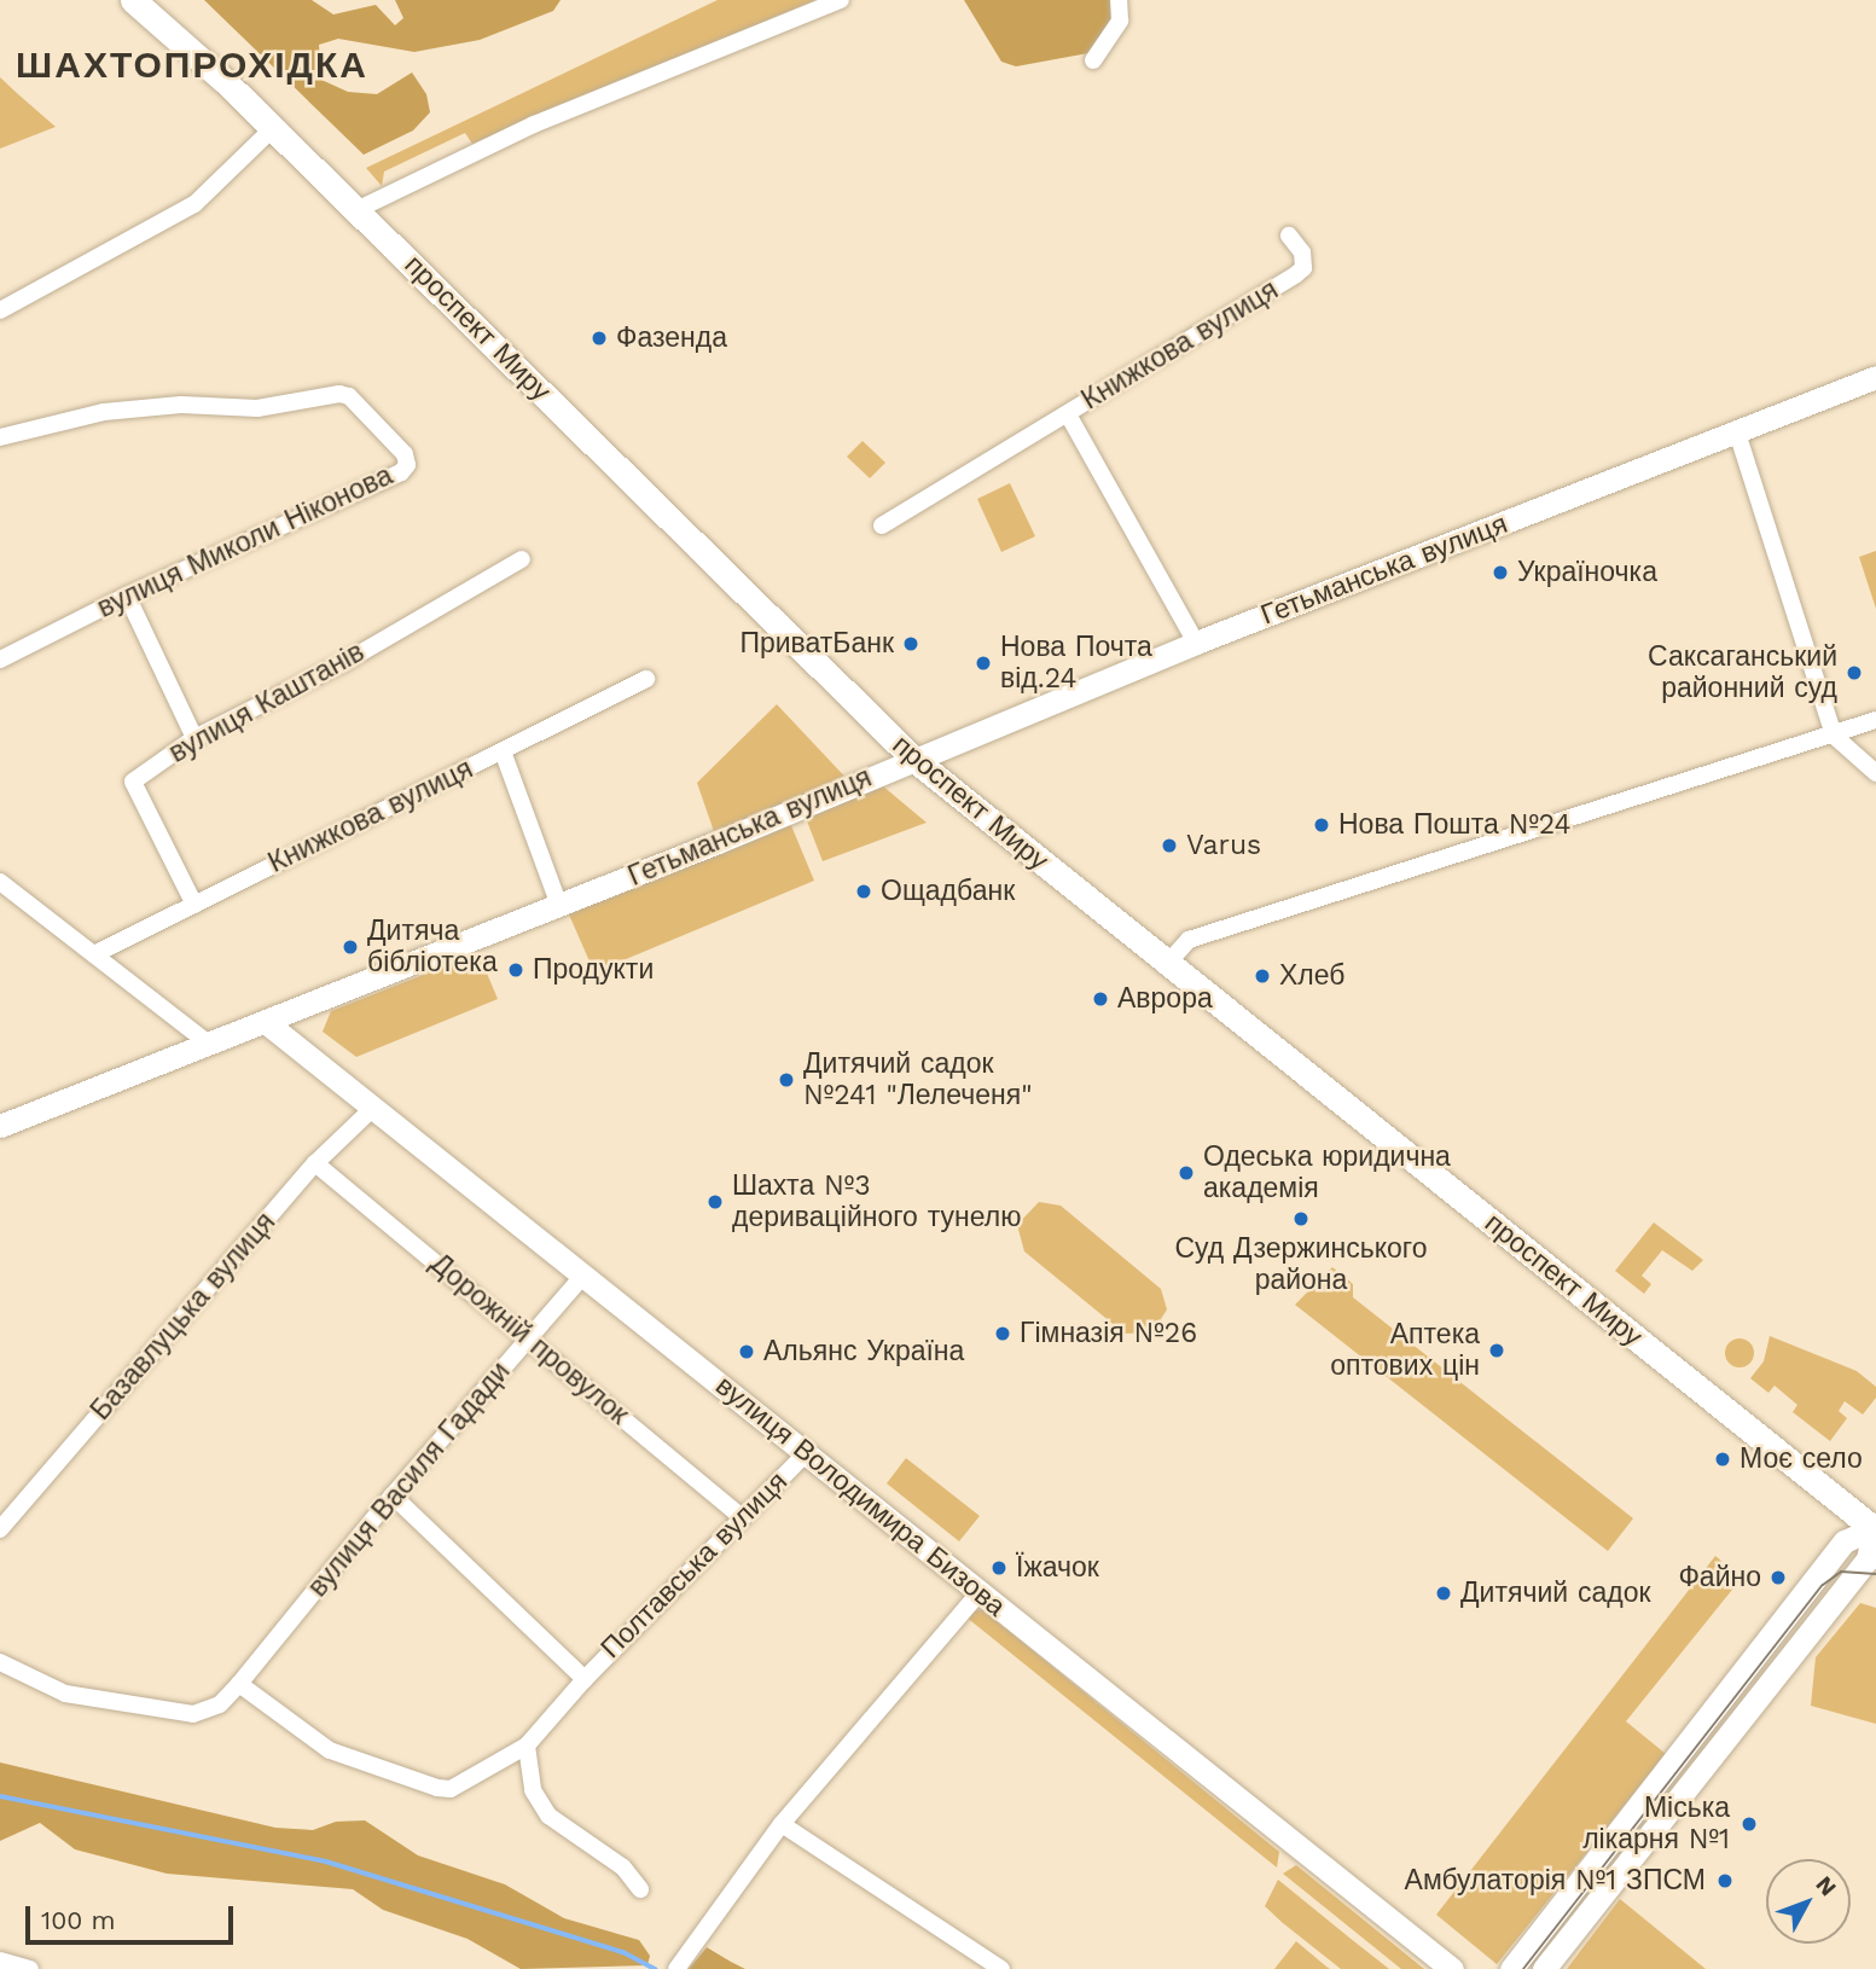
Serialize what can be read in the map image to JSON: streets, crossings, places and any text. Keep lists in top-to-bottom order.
{
  "streets": {
    "main road": ["проспект Миру"],
    "street": [
      "Книжкова вулиця",
      "вулиця Миколи Ніконова",
      "Гетьманська вулиця",
      "вулиця Каштанів",
      "Базавлуцька вулиця",
      "Дорожній провулок",
      "вулиця Василя Гадади",
      "вулиця Володимира Бизова",
      "Полтавська вулиця"
    ]
  },
  "crossings": [
    ["проспект Миру", "Гетьманська вулиця"],
    ["Книжкова вулиця", "Гетьманська вулиця"],
    ["Книжкова вулиця", "вулиця Каштанів"],
    ["Гетьманська вулиця", "вулиця Володимира Бизова"],
    ["Базавлуцька вулиця", "Дорожній провулок"],
    ["Базавлуцька вулиця", "вулиця Володимира Бизова"],
    ["Дорожній провулок", "вулиця Василя Гадади"],
    ["Дорожній провулок", "Полтавська вулиця"],
    ["вулиця Василя Гадади", "вулиця Володимира Бизова"],
    ["вулиця Василя Гадади", "Полтавська вулиця"],
    ["вулиця Володимира Бизова", "Полтавська вулиця"]
  ],
  "districts": ["ШАХТОПРОХІДКА"],
  "places": [
    "Фазенда",
    "Україночка",
    "ПриватБанк",
    "Нова Почта від.24",
    "Саксаганський районний суд",
    "Нова Пошта №24",
    "Varus",
    "Ощадбанк",
    "Дитяча бібліотека",
    "Продукти",
    "Хлеб",
    "Аврора",
    "Дитячий садок №241 \"Лелеченя\"",
    "Одеська юридична академія",
    "Шахта №3 дериваційного тунелю",
    "Суд Дзержинського района",
    "Гімназія №26",
    "Аптека оптових цін",
    "Альянс Україна",
    "Моє село",
    "Їжачок",
    "Файно",
    "Дитячий садок",
    "Міська лікарня №1",
    "Амбулаторія №1 ЗПСМ"
  ],
  "scale_bar": "100 m",
  "north": "top right"
}
